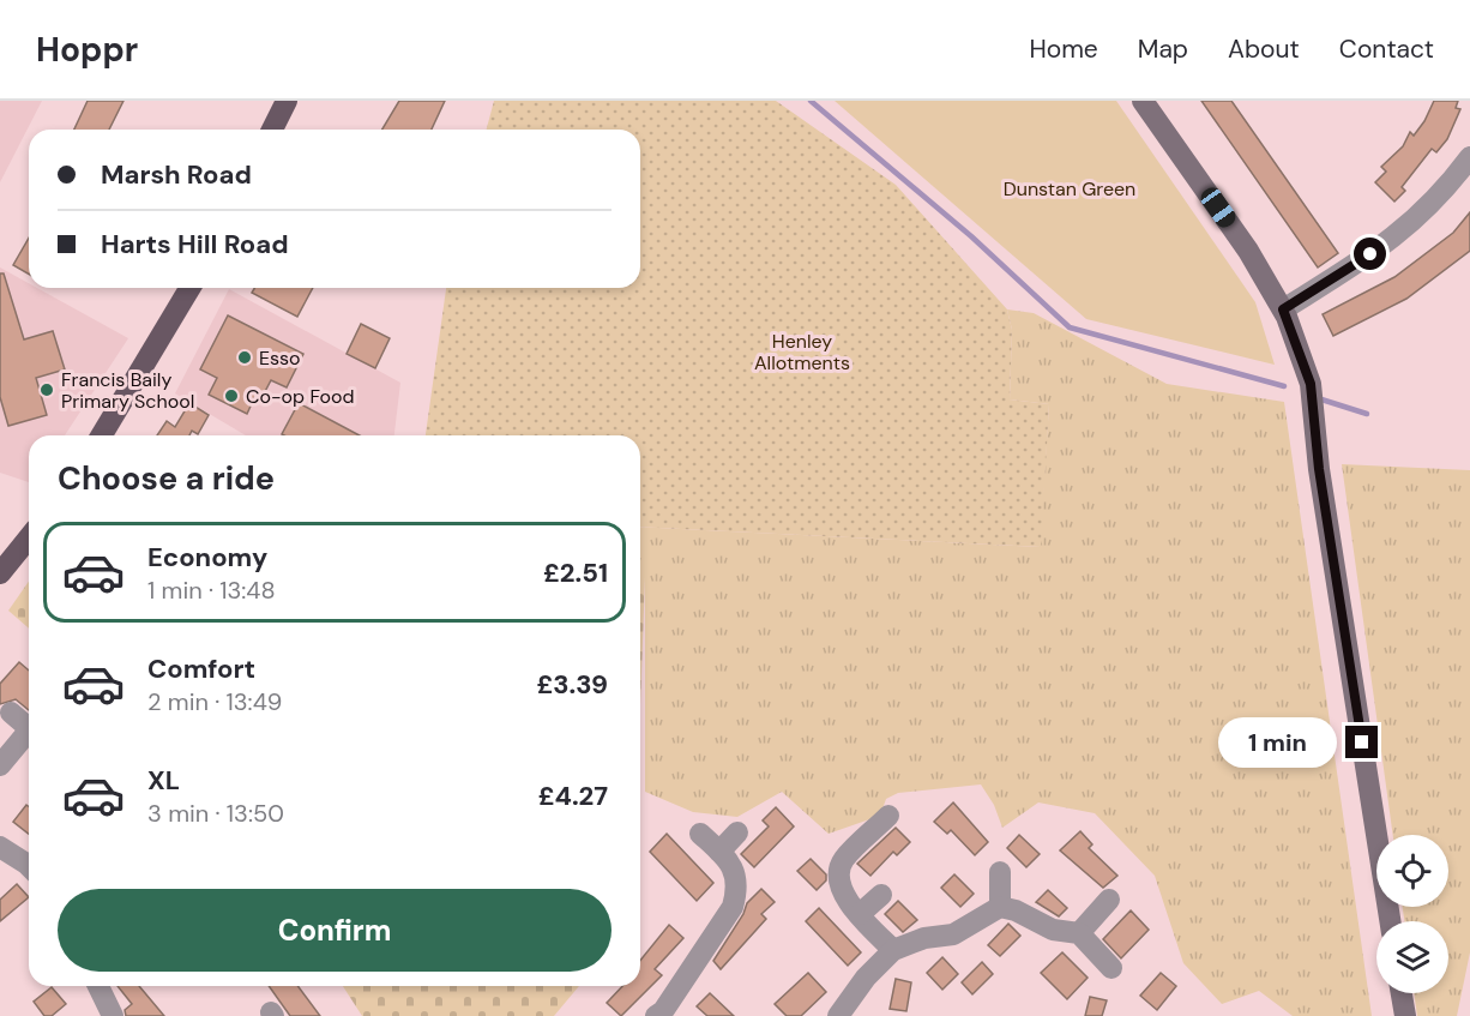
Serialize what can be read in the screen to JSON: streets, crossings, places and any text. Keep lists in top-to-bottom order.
{
  "parks": ["Dunstan Green", "Henley Allotments"],
  "places": ["Esso", "Francis Baily Primary School", "Co-op Food"],
  "page": {
    "header": "Hoppr",
    "nav": [
      "Home",
      "Map",
      "About",
      "Contact"
    ],
    "banner": ["Marsh Road", "Harts Hill Road"],
    "heading": "Choose a ride",
    "list": [
      {
        "name": "Economy",
        "note": "1 min · 13:48",
        "value": "£2.51"
      },
      {
        "name": "Comfort",
        "note": "2 min · 13:49",
        "value": "£3.39"
      },
      {
        "name": "XL",
        "note": "3 min · 13:50",
        "value": "£4.27"
      }
    ],
    "bubble": "1 min",
    "buttons": "Confirm"
  }
}
